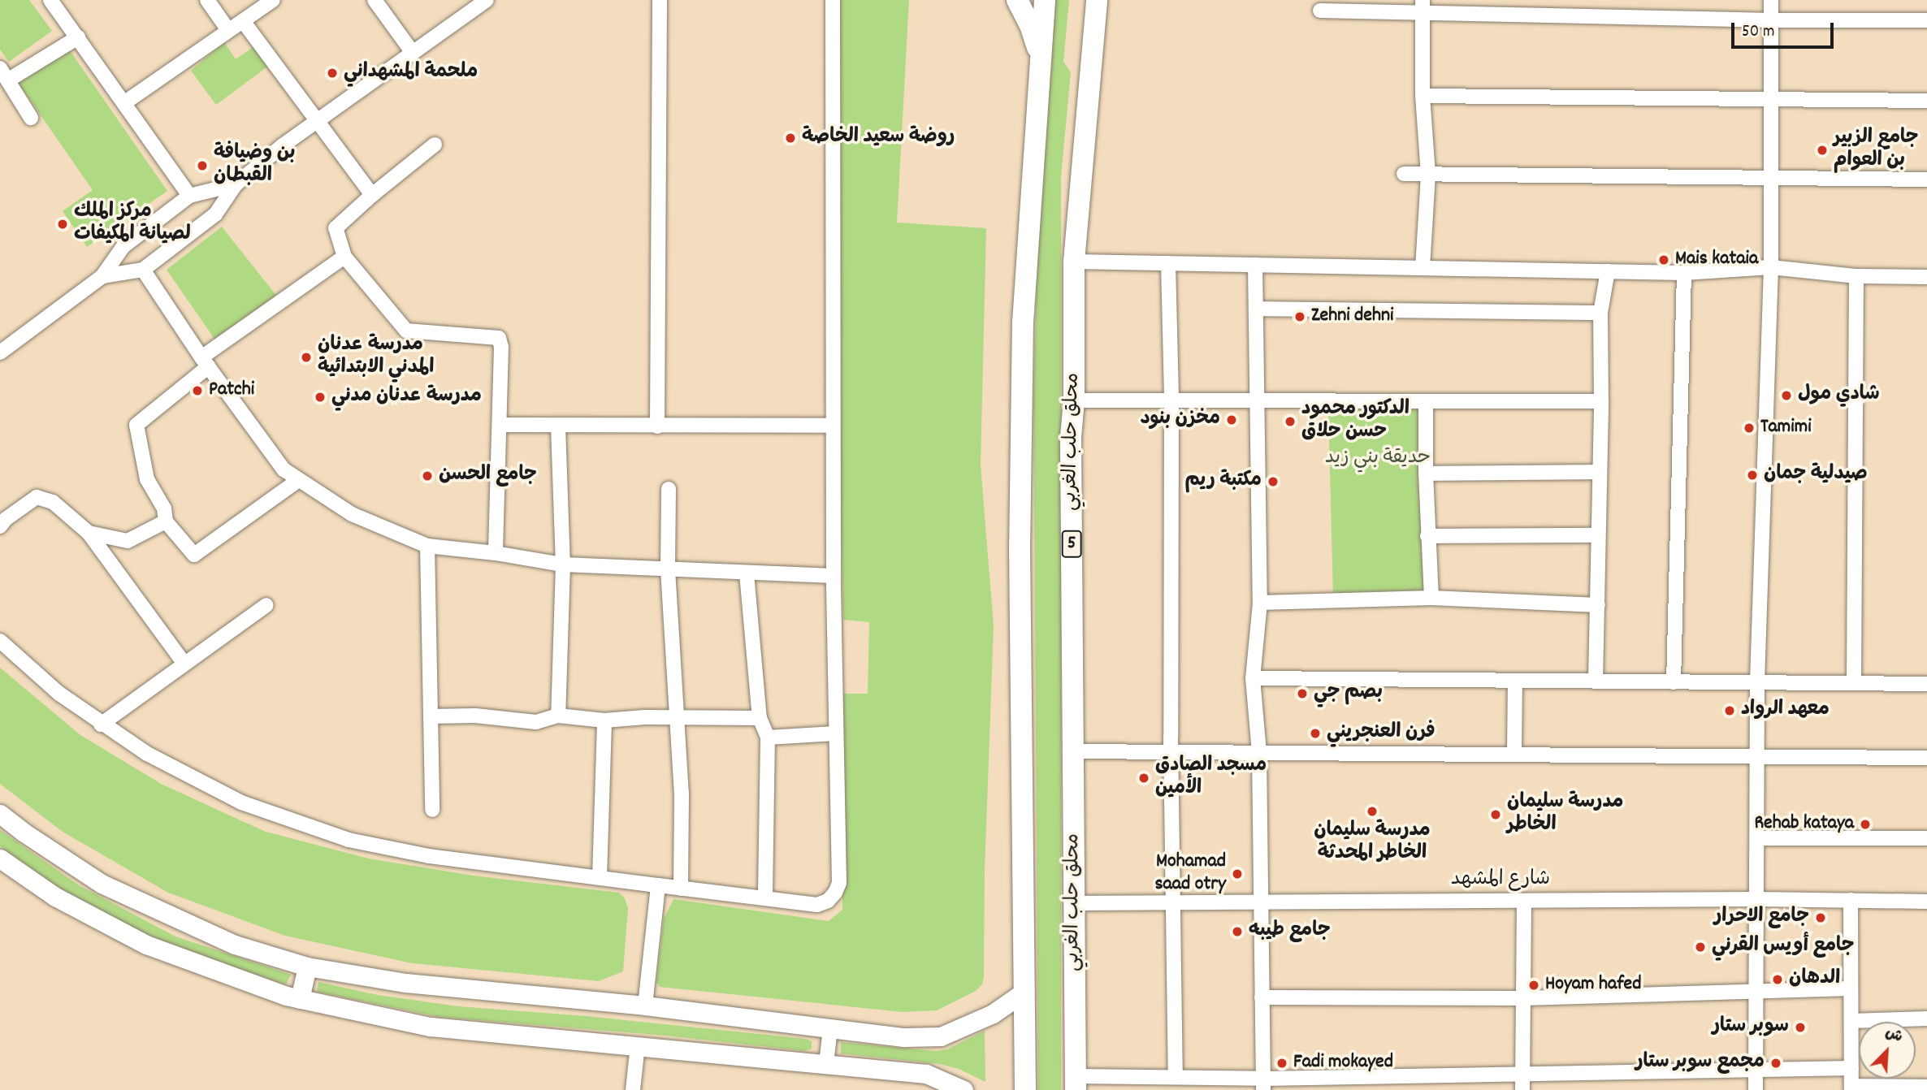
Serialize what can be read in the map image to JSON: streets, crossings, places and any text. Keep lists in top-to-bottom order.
{
  "streets": {
    "highway": ["محلق حلب الغربي", "5"],
    "street": ["شارع المشهد"]
  },
  "crossings": [
    ["محلق حلب الغربي", "شارع المشهد"]
  ],
  "parks": ["حديقة بني زيد"],
  "places": [
    "ملحمة المشهداني",
    "روضة سعيد الخاصة",
    "جامع الزبير بن العوام",
    "بن وضيافة القبطان",
    "مركز الملك لصيانة المكيفات",
    "Mais kataia",
    "Zehni dehni",
    "مدرسة عدنان المدني الابتدائية",
    "Patchi",
    "شادي مول",
    "مدرسة عدنان مدني",
    "مخزن بنود",
    "الدكتور محمود حسن حلاق",
    "Tamimi",
    "صيدلية جمان",
    "جامع الحسن",
    "مكتبة ريم",
    "بصم جي",
    "معهد الرواد",
    "فرن العنجريني",
    "مسجد الصادق الأمين",
    "مدرسة سليمان الخاطر المحدثة",
    "مدرسة سليمان الخاطر",
    "Rehab kataya",
    "Mohamad saad otry",
    "جامع الاحرار",
    "جامع طيبه",
    "جامع أويس القرني",
    "الدهان",
    "Hoyam hafed",
    "سوبر ستار",
    "Fadi mokayed",
    "مجمع سوبر ستار"
  ],
  "scale_bar": "50 m",
  "north": "top right"
}
